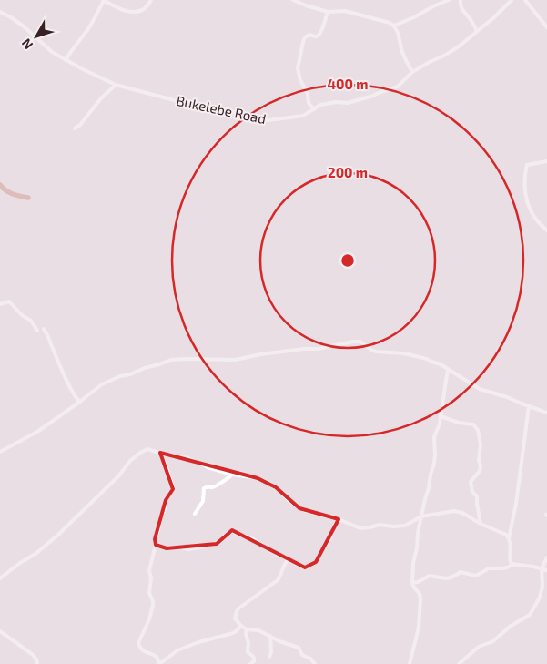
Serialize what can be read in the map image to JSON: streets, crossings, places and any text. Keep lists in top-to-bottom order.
{
  "streets": {
    "street": ["Bukelebe Road"]
  },
  "north": "bottom left",
  "rings": ["400 m", "200 m"]
}
